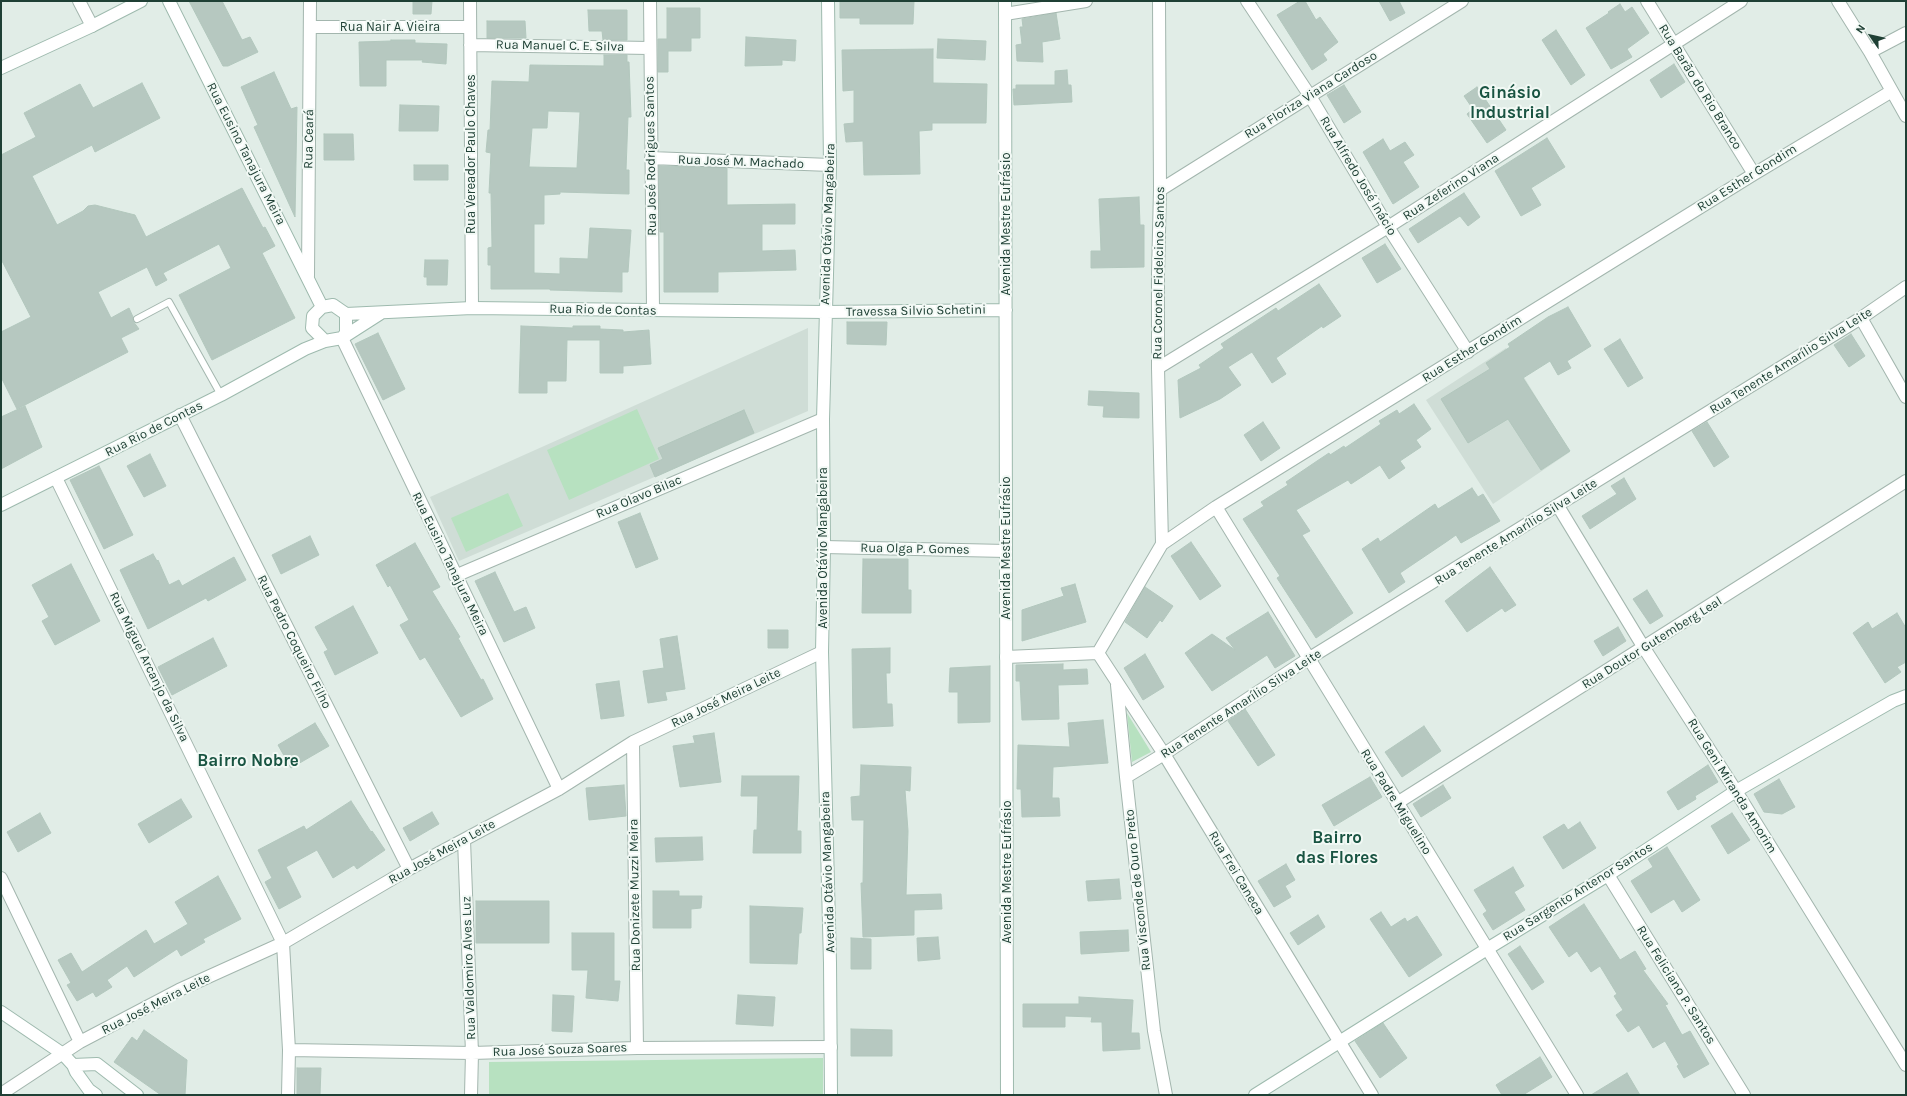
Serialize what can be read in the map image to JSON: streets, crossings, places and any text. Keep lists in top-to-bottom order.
{
  "streets": {
    "street": [
      "Rua Nair A. Vieira",
      "Rua Manuel C. E. Silva",
      "Rua Barão do Rio Branco",
      "Rua Floriza Viana Cardoso",
      "Rua Ceará",
      "Rua Eusino Tanajura Meira",
      "Rua Vereador Paulo Chaves",
      "Rua José Rodrigues Santos",
      "Rua José M. Machado",
      "Rua Alfredo José Inácio",
      "Rua Esther Gondim",
      "Rua Zeferino Viana",
      "Avenida Otávio Mangabeira",
      "Avenida Mestre Eufrásio",
      "Rua Coronel Fidelcino Santos",
      "Rua Rio de Contas",
      "Travessa Silvio Schetini",
      "Rua Tenente Amarílio Silva Leite",
      "Rua Olavo Bilac",
      "Rua Olga P. Gomes",
      "Rua Pedro Coqueiro Filho",
      "Rua Doutor Gutemberg Leal",
      "Rua Miguel Arcanjo da Silva",
      "Rua José Meira Leite",
      "Rua Geni Miranda Amorim",
      "Rua Padre Miguelino",
      "Rua Frei Caneca",
      "Rua Visconde de Ouro Preto",
      "Rua Sargento Antenor Santos",
      "Rua Donizete Muzzi Meira",
      "Rua Valdomiro Alves Luz",
      "Rua Feliciano P. Santos",
      "Rua José Souza Soares"
    ]
  },
  "crossings": [
    ["Rua Nair A. Vieira", "Rua Ceará"],
    ["Rua Nair A. Vieira", "Rua Vereador Paulo Chaves"],
    ["Rua Manuel C. E. Silva", "Rua Vereador Paulo Chaves"],
    ["Rua Manuel C. E. Silva", "Rua José Rodrigues Santos"],
    ["Rua Barão do Rio Branco", "Rua Esther Gondim"],
    ["Rua Barão do Rio Branco", "Rua Zeferino Viana"],
    ["Rua Floriza Viana Cardoso", "Rua Alfredo José Inácio"],
    ["Rua Floriza Viana Cardoso", "Rua Coronel Fidelcino Santos"],
    ["Rua Ceará", "Rua Eusino Tanajura Meira"],
    ["Rua Eusino Tanajura Meira", "Rua Rio de Contas"],
    ["Rua Eusino Tanajura Meira", "Rua Olavo Bilac"],
    ["Rua Eusino Tanajura Meira", "Rua José Meira Leite"],
    ["Rua Vereador Paulo Chaves", "Rua Rio de Contas"],
    ["Rua José Rodrigues Santos", "Rua José M. Machado"],
    ["Rua José Rodrigues Santos", "Rua Rio de Contas"],
    ["Rua José M. Machado", "Avenida Otávio Mangabeira"],
    ["Rua Alfredo José Inácio", "Rua Esther Gondim"],
    ["Rua Alfredo José Inácio", "Rua Zeferino Viana"],
    ["Rua Esther Gondim", "Rua Coronel Fidelcino Santos"],
    ["Rua Esther Gondim", "Rua Padre Miguelino"],
    ["Rua Esther Gondim", "Rua Frei Caneca"],
    ["Rua Zeferino Viana", "Rua Coronel Fidelcino Santos"],
    ["Avenida Otávio Mangabeira", "Rua Rio de Contas"],
    ["Avenida Otávio Mangabeira", "Travessa Silvio Schetini"],
    ["Avenida Otávio Mangabeira", "Rua Olavo Bilac"],
    ["Avenida Otávio Mangabeira", "Rua Olga P. Gomes"],
    ["Avenida Otávio Mangabeira", "Rua José Meira Leite"],
    ["Avenida Otávio Mangabeira", "Rua José Souza Soares"],
    ["Avenida Mestre Eufrásio", "Travessa Silvio Schetini"],
    ["Avenida Mestre Eufrásio", "Rua Olga P. Gomes"],
    ["Rua Rio de Contas", "Travessa Silvio Schetini"],
    ["Rua Rio de Contas", "Rua Pedro Coqueiro Filho"],
    ["Rua Rio de Contas", "Rua Miguel Arcanjo da Silva"],
    ["Rua Tenente Amarílio Silva Leite", "Rua Geni Miranda Amorim"],
    ["Rua Tenente Amarílio Silva Leite", "Rua Padre Miguelino"],
    ["Rua Tenente Amarílio Silva Leite", "Rua Frei Caneca"],
    ["Rua Tenente Amarílio Silva Leite", "Rua Visconde de Ouro Preto"],
    ["Rua Pedro Coqueiro Filho", "Rua José Meira Leite"],
    ["Rua Doutor Gutemberg Leal", "Rua Geni Miranda Amorim"],
    ["Rua Doutor Gutemberg Leal", "Rua Padre Miguelino"],
    ["Rua Miguel Arcanjo da Silva", "Rua José Meira Leite"],
    ["Rua José Meira Leite", "Rua Donizete Muzzi Meira"],
    ["Rua José Meira Leite", "Rua Valdomiro Alves Luz"],
    ["Rua Geni Miranda Amorim", "Rua Sargento Antenor Santos"],
    ["Rua Padre Miguelino", "Rua Sargento Antenor Santos"],
    ["Rua Frei Caneca", "Rua Visconde de Ouro Preto"],
    ["Rua Frei Caneca", "Rua Sargento Antenor Santos"],
    ["Rua Sargento Antenor Santos", "Rua Feliciano P. Santos"],
    ["Rua Donizete Muzzi Meira", "Rua José Souza Soares"],
    ["Rua Valdomiro Alves Luz", "Rua José Souza Soares"]
  ],
  "districts": ["Ginásio Industrial", "Bairro Nobre", "Bairro das Flores"],
  "north": "top left"
}
